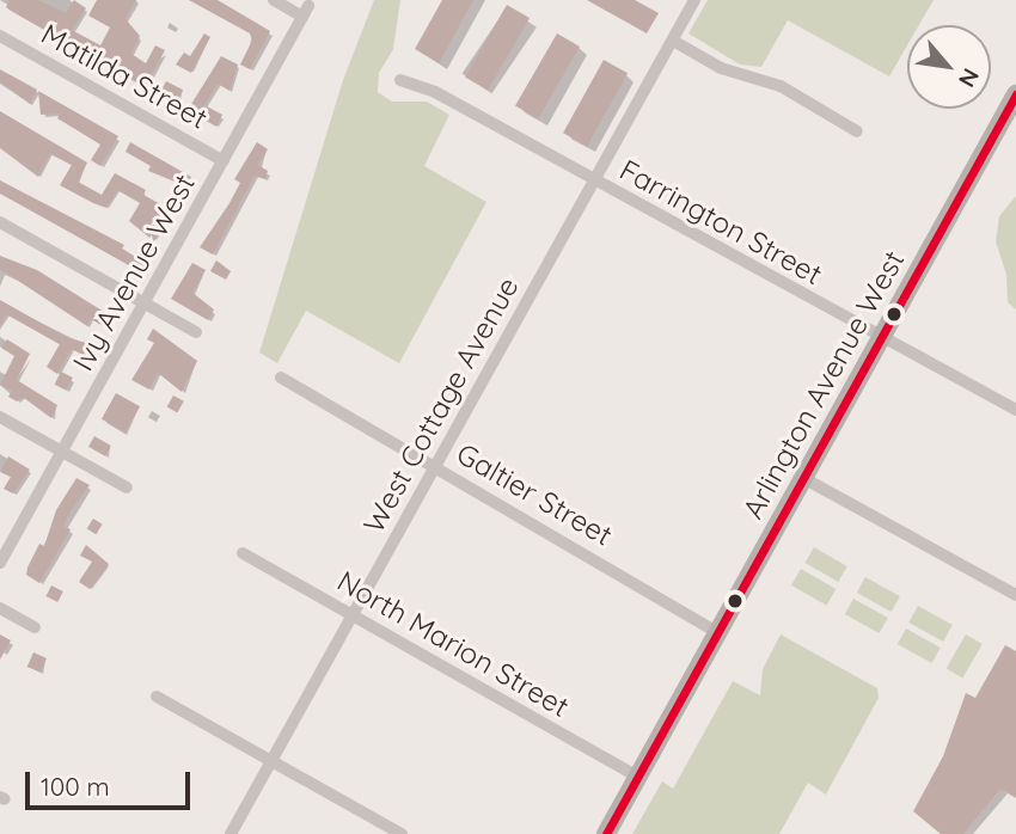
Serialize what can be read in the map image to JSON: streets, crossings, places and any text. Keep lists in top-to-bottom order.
{
  "streets": {
    "street": [
      "Matilda Street",
      "Farrington Street",
      "Ivy Avenue West",
      "Arlington Avenue West",
      "West Cottage Avenue",
      "Galtier Street",
      "North Marion Street"
    ]
  },
  "crossings": [
    ["Matilda Street", "Ivy Avenue West"],
    ["Farrington Street", "Arlington Avenue West"],
    ["Farrington Street", "West Cottage Avenue"],
    ["Arlington Avenue West", "Galtier Street"],
    ["Arlington Avenue West", "North Marion Street"],
    ["West Cottage Avenue", "Galtier Street"],
    ["West Cottage Avenue", "North Marion Street"]
  ],
  "scale_bar": "100 m",
  "north": "bottom right"
}
